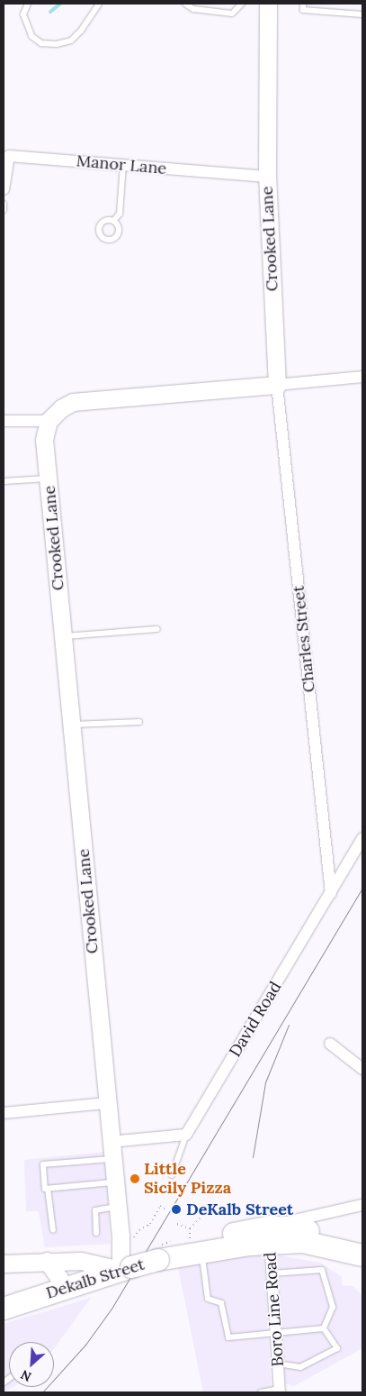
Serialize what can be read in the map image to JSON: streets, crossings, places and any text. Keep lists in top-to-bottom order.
{
  "streets": {
    "highway": ["Dekalb Street"],
    "street": [
      "Manor Lane",
      "Crooked Lane",
      "Charles Street",
      "David Road",
      "Boro Line Road"
    ]
  },
  "crossings": [
    ["Manor Lane", "Crooked Lane"],
    ["Crooked Lane", "Charles Street"],
    ["Crooked Lane", "Dekalb Street"],
    ["Charles Street", "David Road"],
    ["Dekalb Street", "Boro Line Road"]
  ],
  "places": ["Little Sicily Pizza", "DeKalb Street"],
  "north": "bottom left"
}
